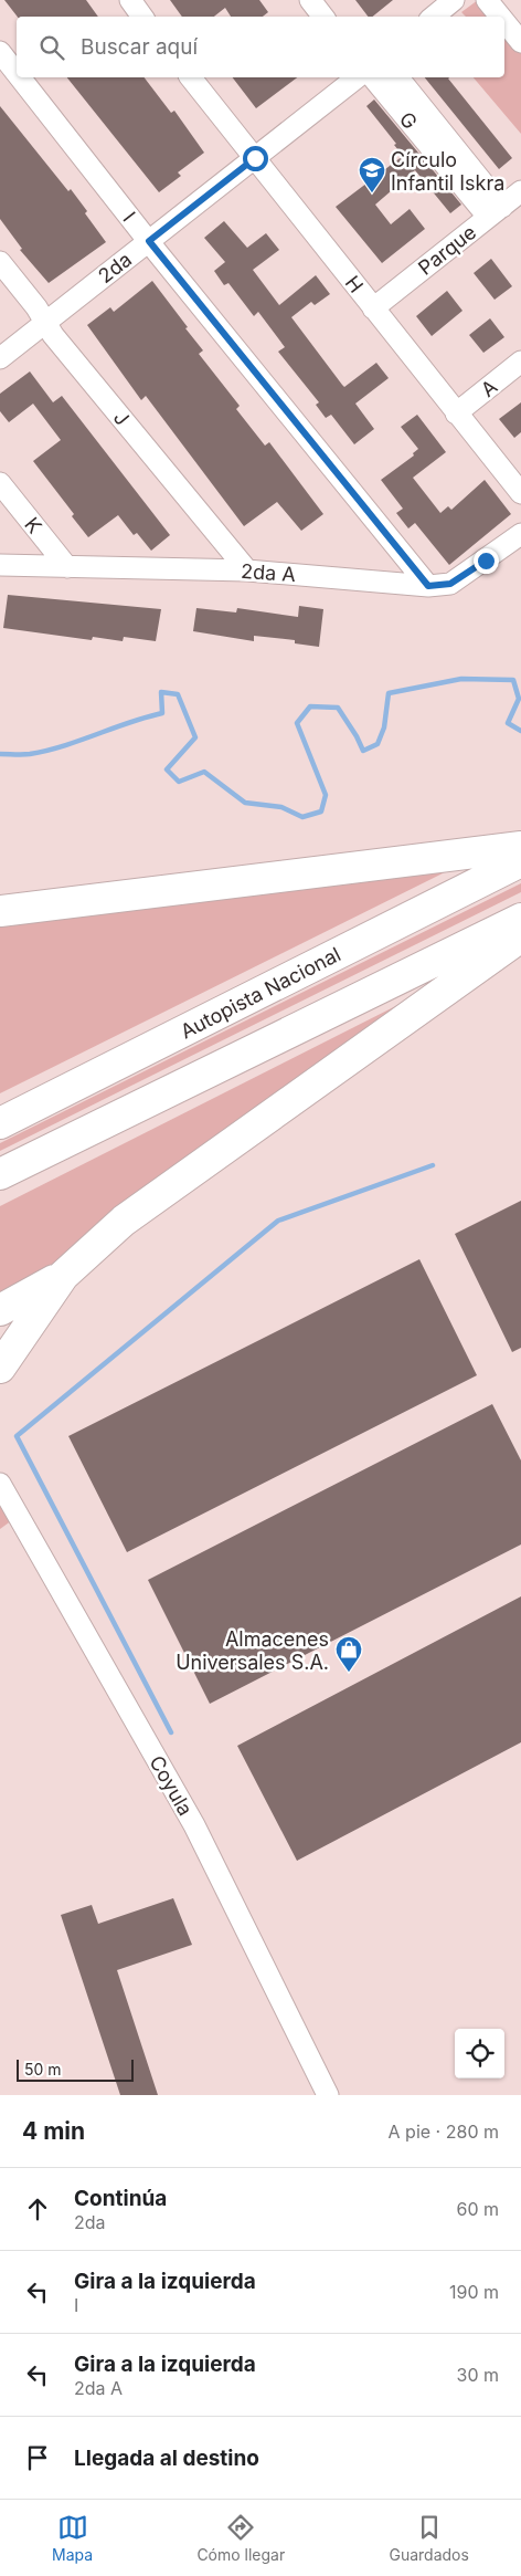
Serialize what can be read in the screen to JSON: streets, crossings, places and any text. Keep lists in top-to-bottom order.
{
  "streets": {
    "highway": ["Autopista Nacional"],
    "street": [
      "G",
      "I",
      "Parque",
      "2da",
      "H",
      "A",
      "J",
      "K",
      "2da A",
      "Coyula"
    ]
  },
  "crossings": [
    ["G", "Parque"],
    ["I", "2da"],
    ["I", "2da A"],
    ["Parque", "H"],
    ["2da", "H"],
    ["2da", "J"],
    ["H", "A"],
    ["J", "2da A"],
    ["K", "2da A"]
  ],
  "places": {
    "school or university": ["Círculo Infantil Iskra"],
    "shop": ["Almacenes Universales S.A."]
  },
  "scale_bar": "50 m",
  "page": {
    "search": "Buscar aquí",
    "scale": "50 m",
    "heading": ["4 min", "A pie · 280 m"],
    "list": [
      ["Continúa", "2da", "60 m"],
      ["Gira a la izquierda", "I", "190 m"],
      ["Gira a la izquierda", "2da A", "30 m"],
      "Llegada al destino"
    ],
    "nav": ["Mapa", "Cómo llegar", "Guardados"]
  }
}
